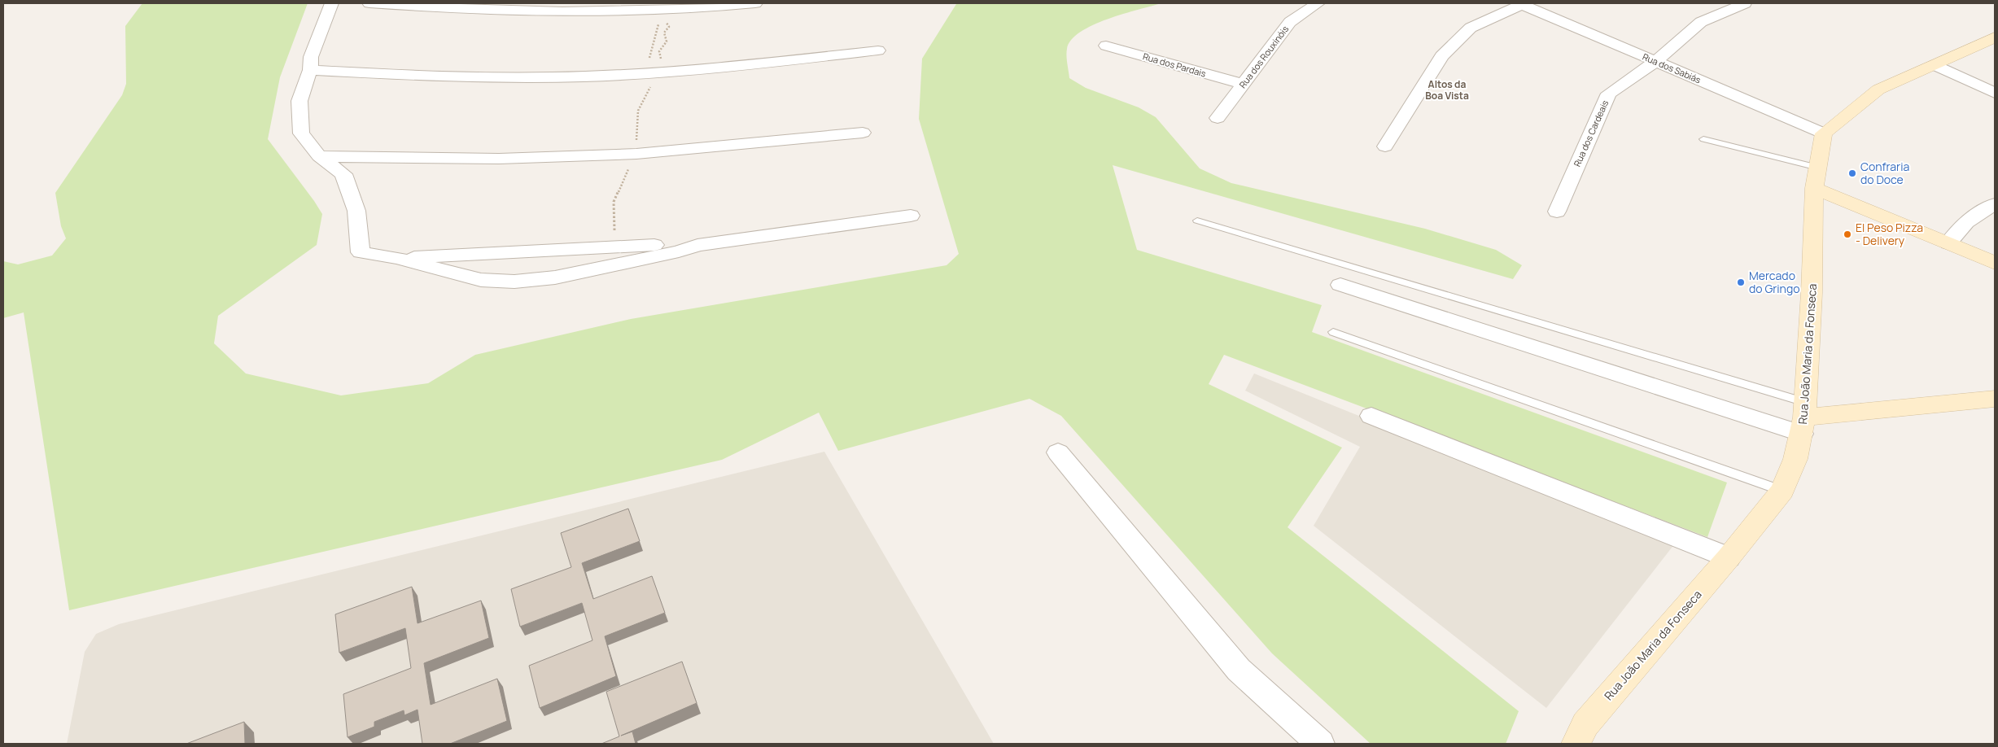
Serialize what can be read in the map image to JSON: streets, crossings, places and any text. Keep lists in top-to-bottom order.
{
  "streets": {
    "main road": ["Rua João Maria da Fonseca"],
    "street": [
      "Rua dos Rouxinóis",
      "Rua dos Pardais",
      "Rua dos Sabiás",
      "Rua dos Cardeais"
    ]
  },
  "crossings": [
    ["Rua dos Rouxinóis", "Rua dos Pardais"],
    ["Rua dos Sabiás", "Rua dos Cardeais"],
    ["Rua dos Sabiás", "Rua João Maria da Fonseca"]
  ],
  "districts": ["Altos da Boa Vista"],
  "places": ["Confraria do Doce", "El Peso Pizza - Delivery", "Mercado do Gringo"]
}
